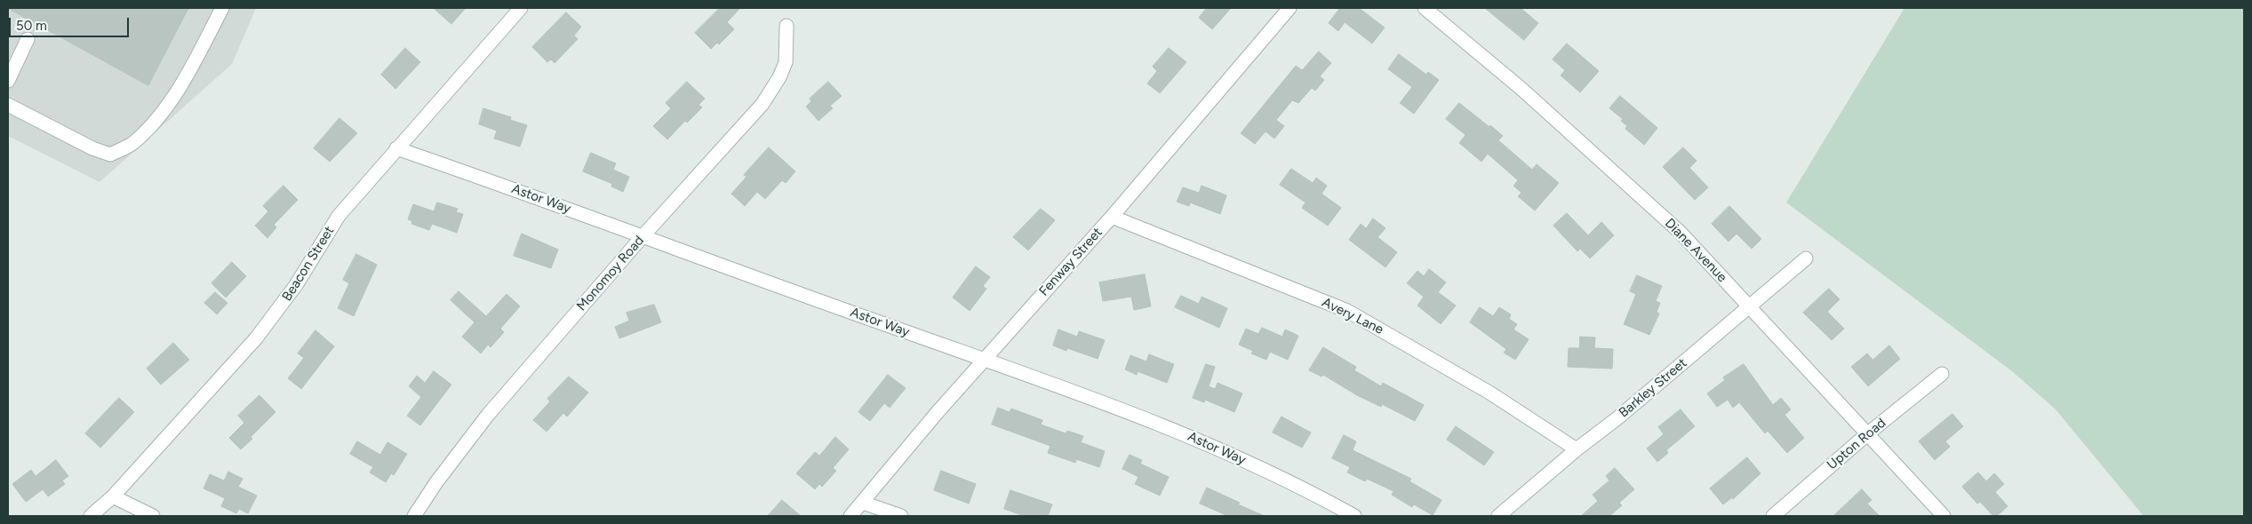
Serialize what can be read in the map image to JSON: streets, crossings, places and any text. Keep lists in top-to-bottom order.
{
  "streets": {
    "street": [
      "Astor Way",
      "Diane Avenue",
      "Fenway Street",
      "Beacon Street",
      "Monomoy Road",
      "Avery Lane",
      "Barkley Street",
      "Upton Road"
    ]
  },
  "crossings": [
    ["Astor Way", "Fenway Street"],
    ["Astor Way", "Beacon Street"],
    ["Astor Way", "Monomoy Road"],
    ["Diane Avenue", "Barkley Street"],
    ["Diane Avenue", "Upton Road"],
    ["Fenway Street", "Avery Lane"],
    ["Avery Lane", "Barkley Street"]
  ],
  "scale_bar": "50 m"
}
